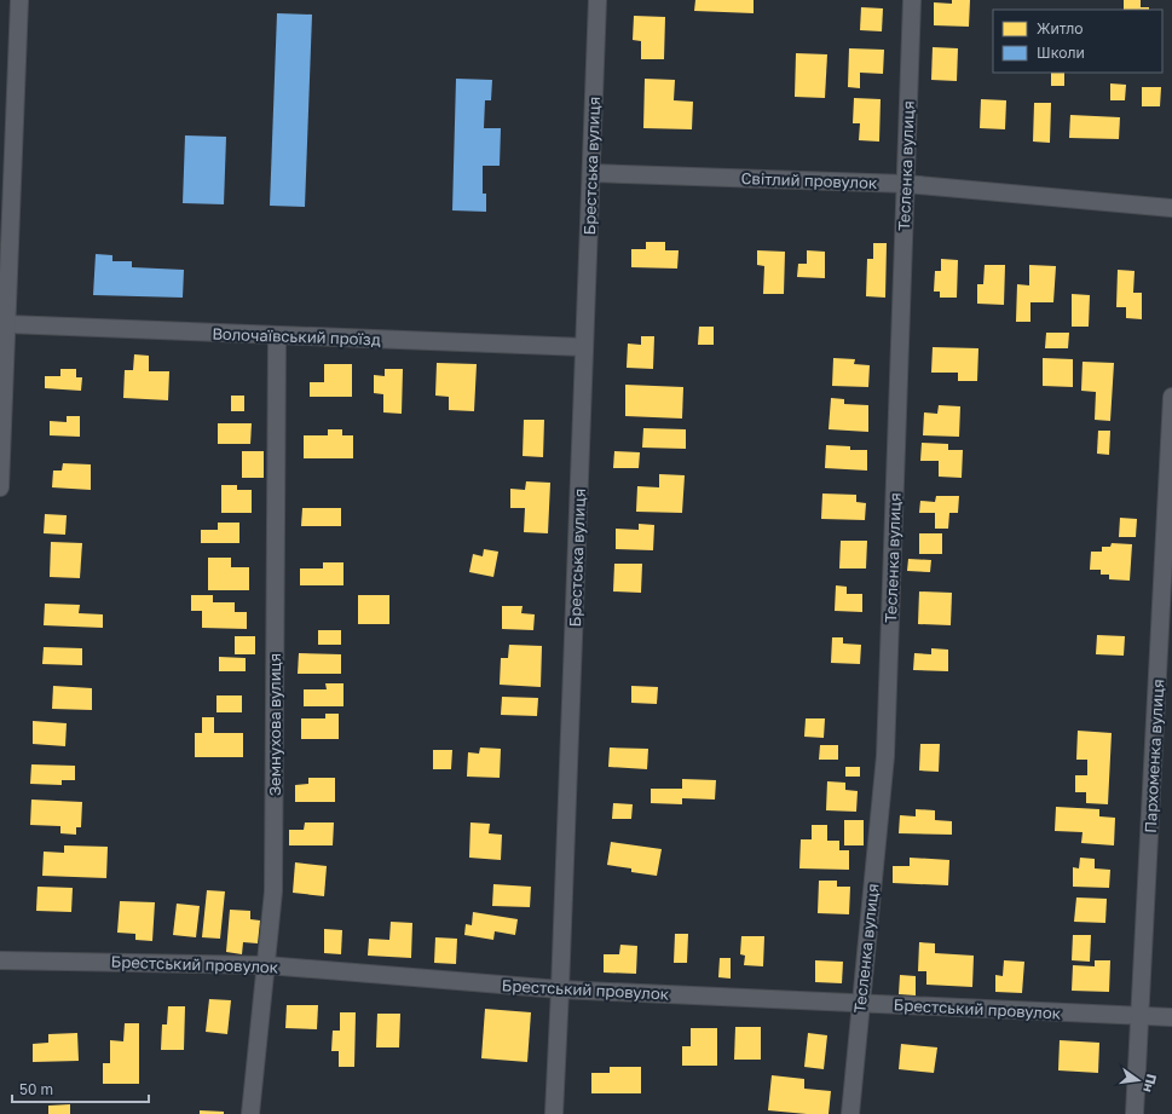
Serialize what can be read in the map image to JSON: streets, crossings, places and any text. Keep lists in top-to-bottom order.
{
  "streets": {
    "street": [
      "Брестська вулиця",
      "Тесленка вулиця",
      "Світлий провулок",
      "Волочаївський проїзд",
      "Земнухова вулиця",
      "Пархоменка вулиця",
      "Брестський провулок"
    ]
  },
  "crossings": [
    ["Брестська вулиця", "Світлий провулок"],
    ["Брестська вулиця", "Волочаївський проїзд"],
    ["Брестська вулиця", "Брестський провулок"],
    ["Тесленка вулиця", "Світлий провулок"],
    ["Тесленка вулиця", "Брестський провулок"],
    ["Волочаївський проїзд", "Земнухова вулиця"],
    ["Земнухова вулиця", "Брестський провулок"],
    ["Пархоменка вулиця", "Брестський провулок"]
  ],
  "legend": ["Житло", "Школи"],
  "scale_bar": "50 m",
  "north": "right"
}
